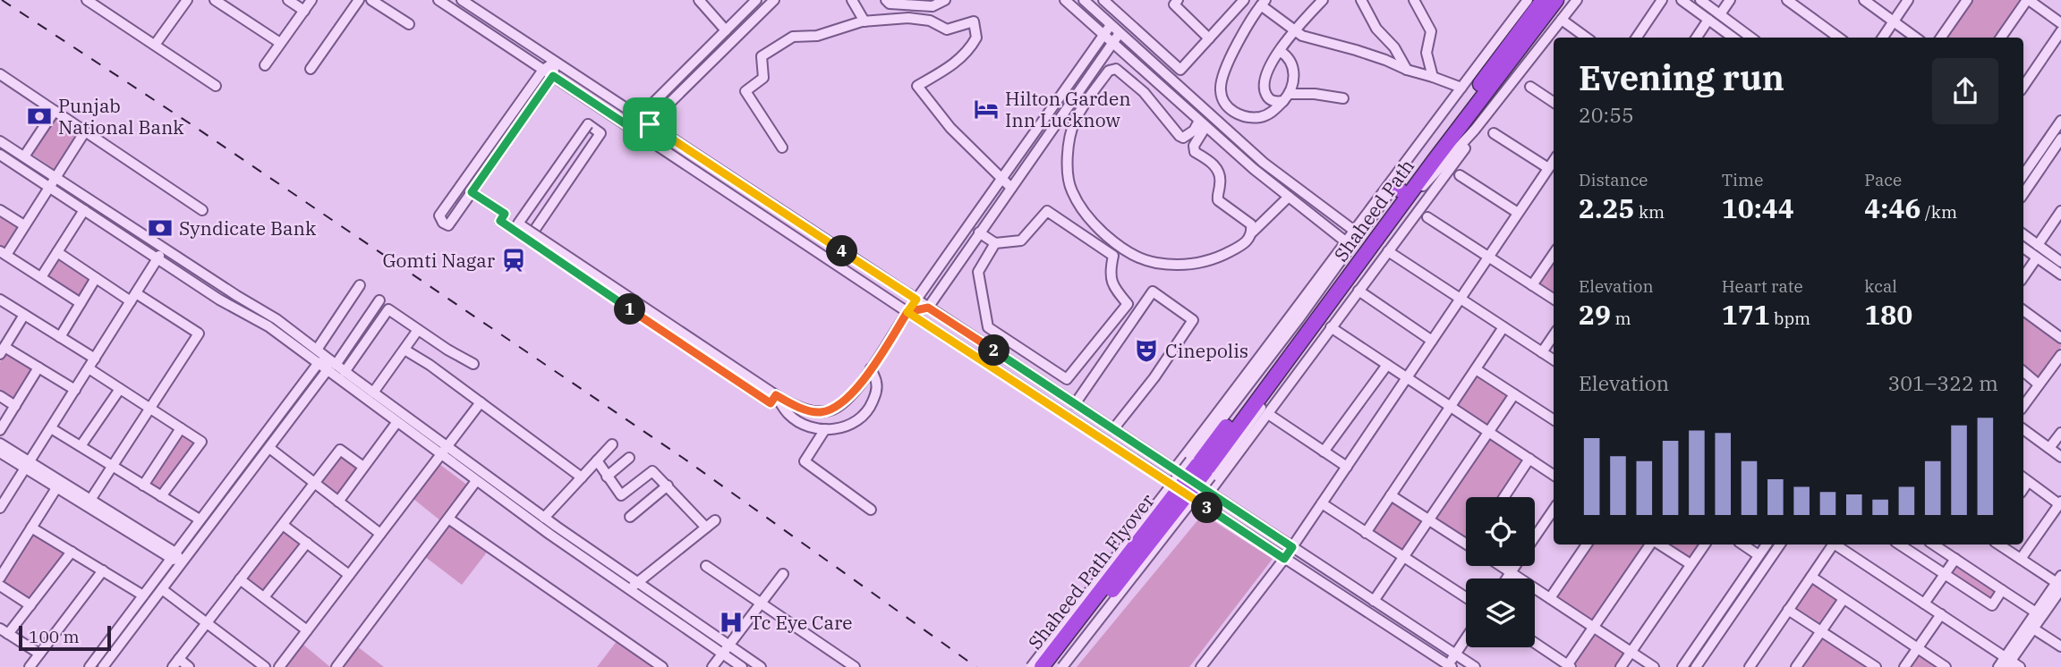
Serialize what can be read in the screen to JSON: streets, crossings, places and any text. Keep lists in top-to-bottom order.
{
  "streets": {
    "highway": ["Shaheed Path", "Shaheed Path Flyover"]
  },
  "crossings": [
    ["Shaheed Path", "Shaheed Path Flyover"]
  ],
  "places": {
    "hotel": ["Hilton Garden Inn Lucknow"],
    "bank": ["Punjab National Bank", "Syndicate Bank"],
    "station": ["Gomti Nagar"],
    "theatre": ["Cinepolis"],
    "hospital": ["Tc Eye Care"]
  },
  "scale_bar": "100 m",
  "page": {
    "heading": ["Evening run", "20:55"],
    "stats": [
      ["Distance", "2.25 km"],
      ["Time", "10:44"],
      ["Pace", "4:46 /km"],
      ["Elevation", "29 m"],
      ["Heart rate", "171 bpm"],
      ["kcal", "180"]
    ],
    "pins": [
      "4",
      "1",
      "2",
      "3"
    ],
    "chart": ["Elevation", "301–322 m"],
    "scale": "100 m"
  }
}
